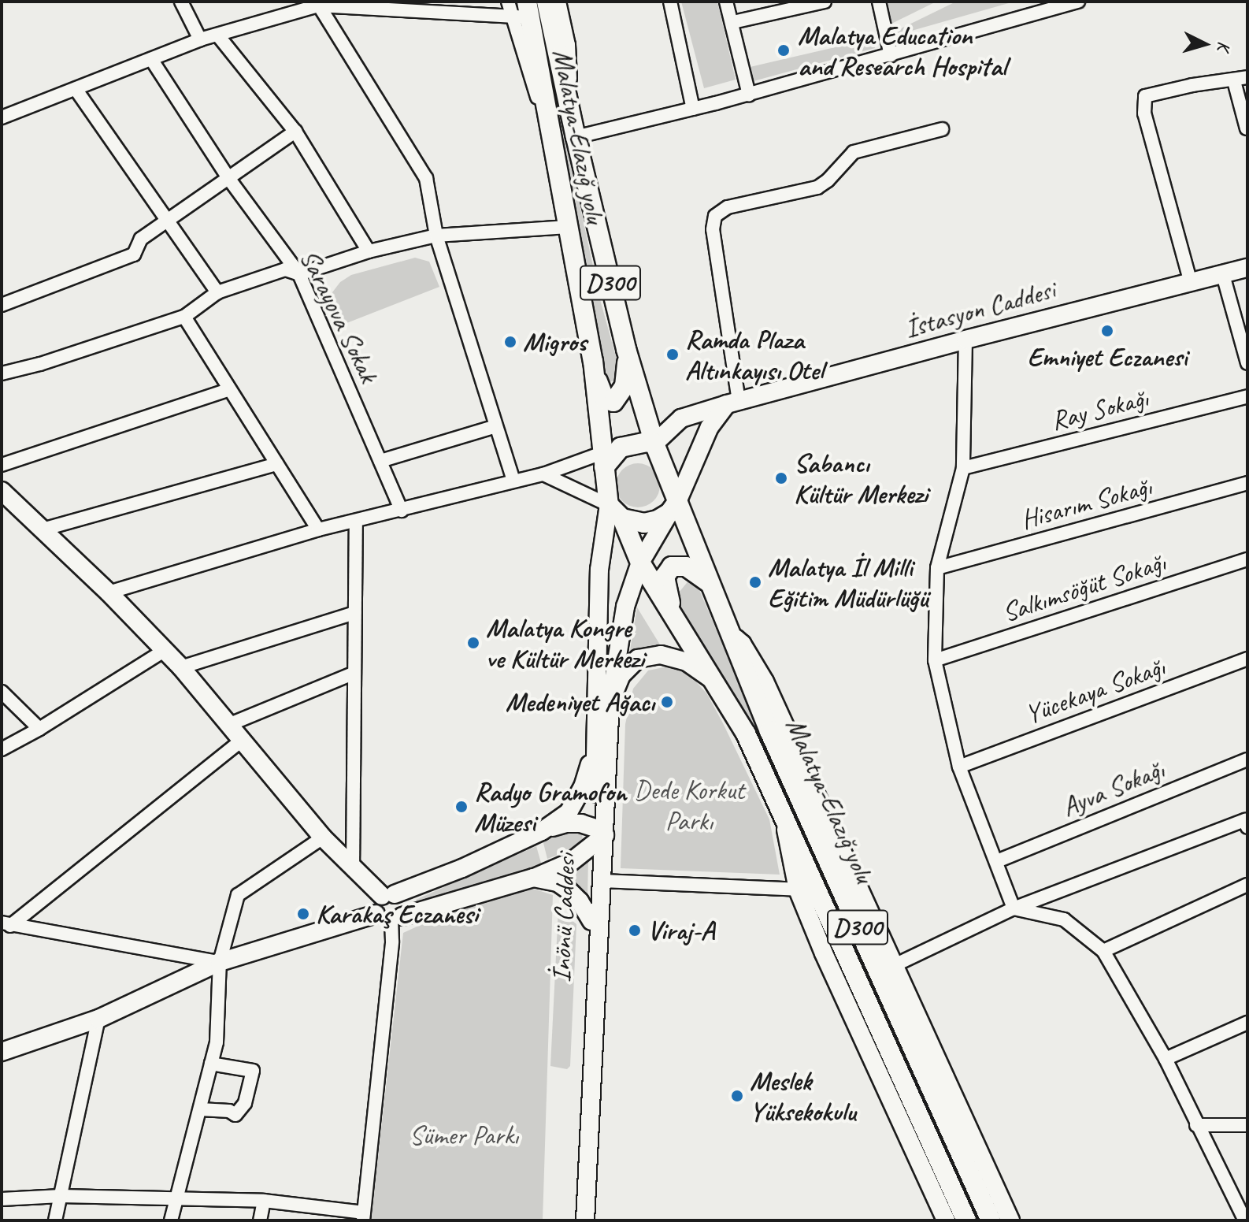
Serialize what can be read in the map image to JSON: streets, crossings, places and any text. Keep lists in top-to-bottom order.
{
  "streets": {
    "highway": ["Malatya-Elazığ yolu", "D300"],
    "main road": ["İstasyon Caddesi", "İnönü Caddesi"],
    "street": [
      "Sarayova Sokak",
      "Ray Sokağı",
      "Hisarım Sokağı",
      "Salkımsöğüt Sokağı",
      "Yücekaya Sokağı",
      "Ayva Sokağı"
    ]
  },
  "crossings": [
    ["Malatya-Elazığ yolu", "İstasyon Caddesi"],
    ["Malatya-Elazığ yolu", "İnönü Caddesi"]
  ],
  "parks": ["Dede Korkut Parkı", "Sümer Parkı"],
  "places": [
    "Malatya Education and Research Hospital",
    "Emniyet Eczanesi",
    "Migros",
    "Ramda Plaza Altınkayısı Otel",
    "Sabancı Kültür Merkezi",
    "Malatya İl Milli Eğitim Müdürlüğü",
    "Malatya Kongre ve Kültür Merkezi",
    "Medeniyet Ağacı",
    "Radyo Gramofon Müzesi",
    "Karakaş Eczanesi",
    "Viraj-A",
    "Meslek Yüksekokulu"
  ],
  "north": "right"
}
